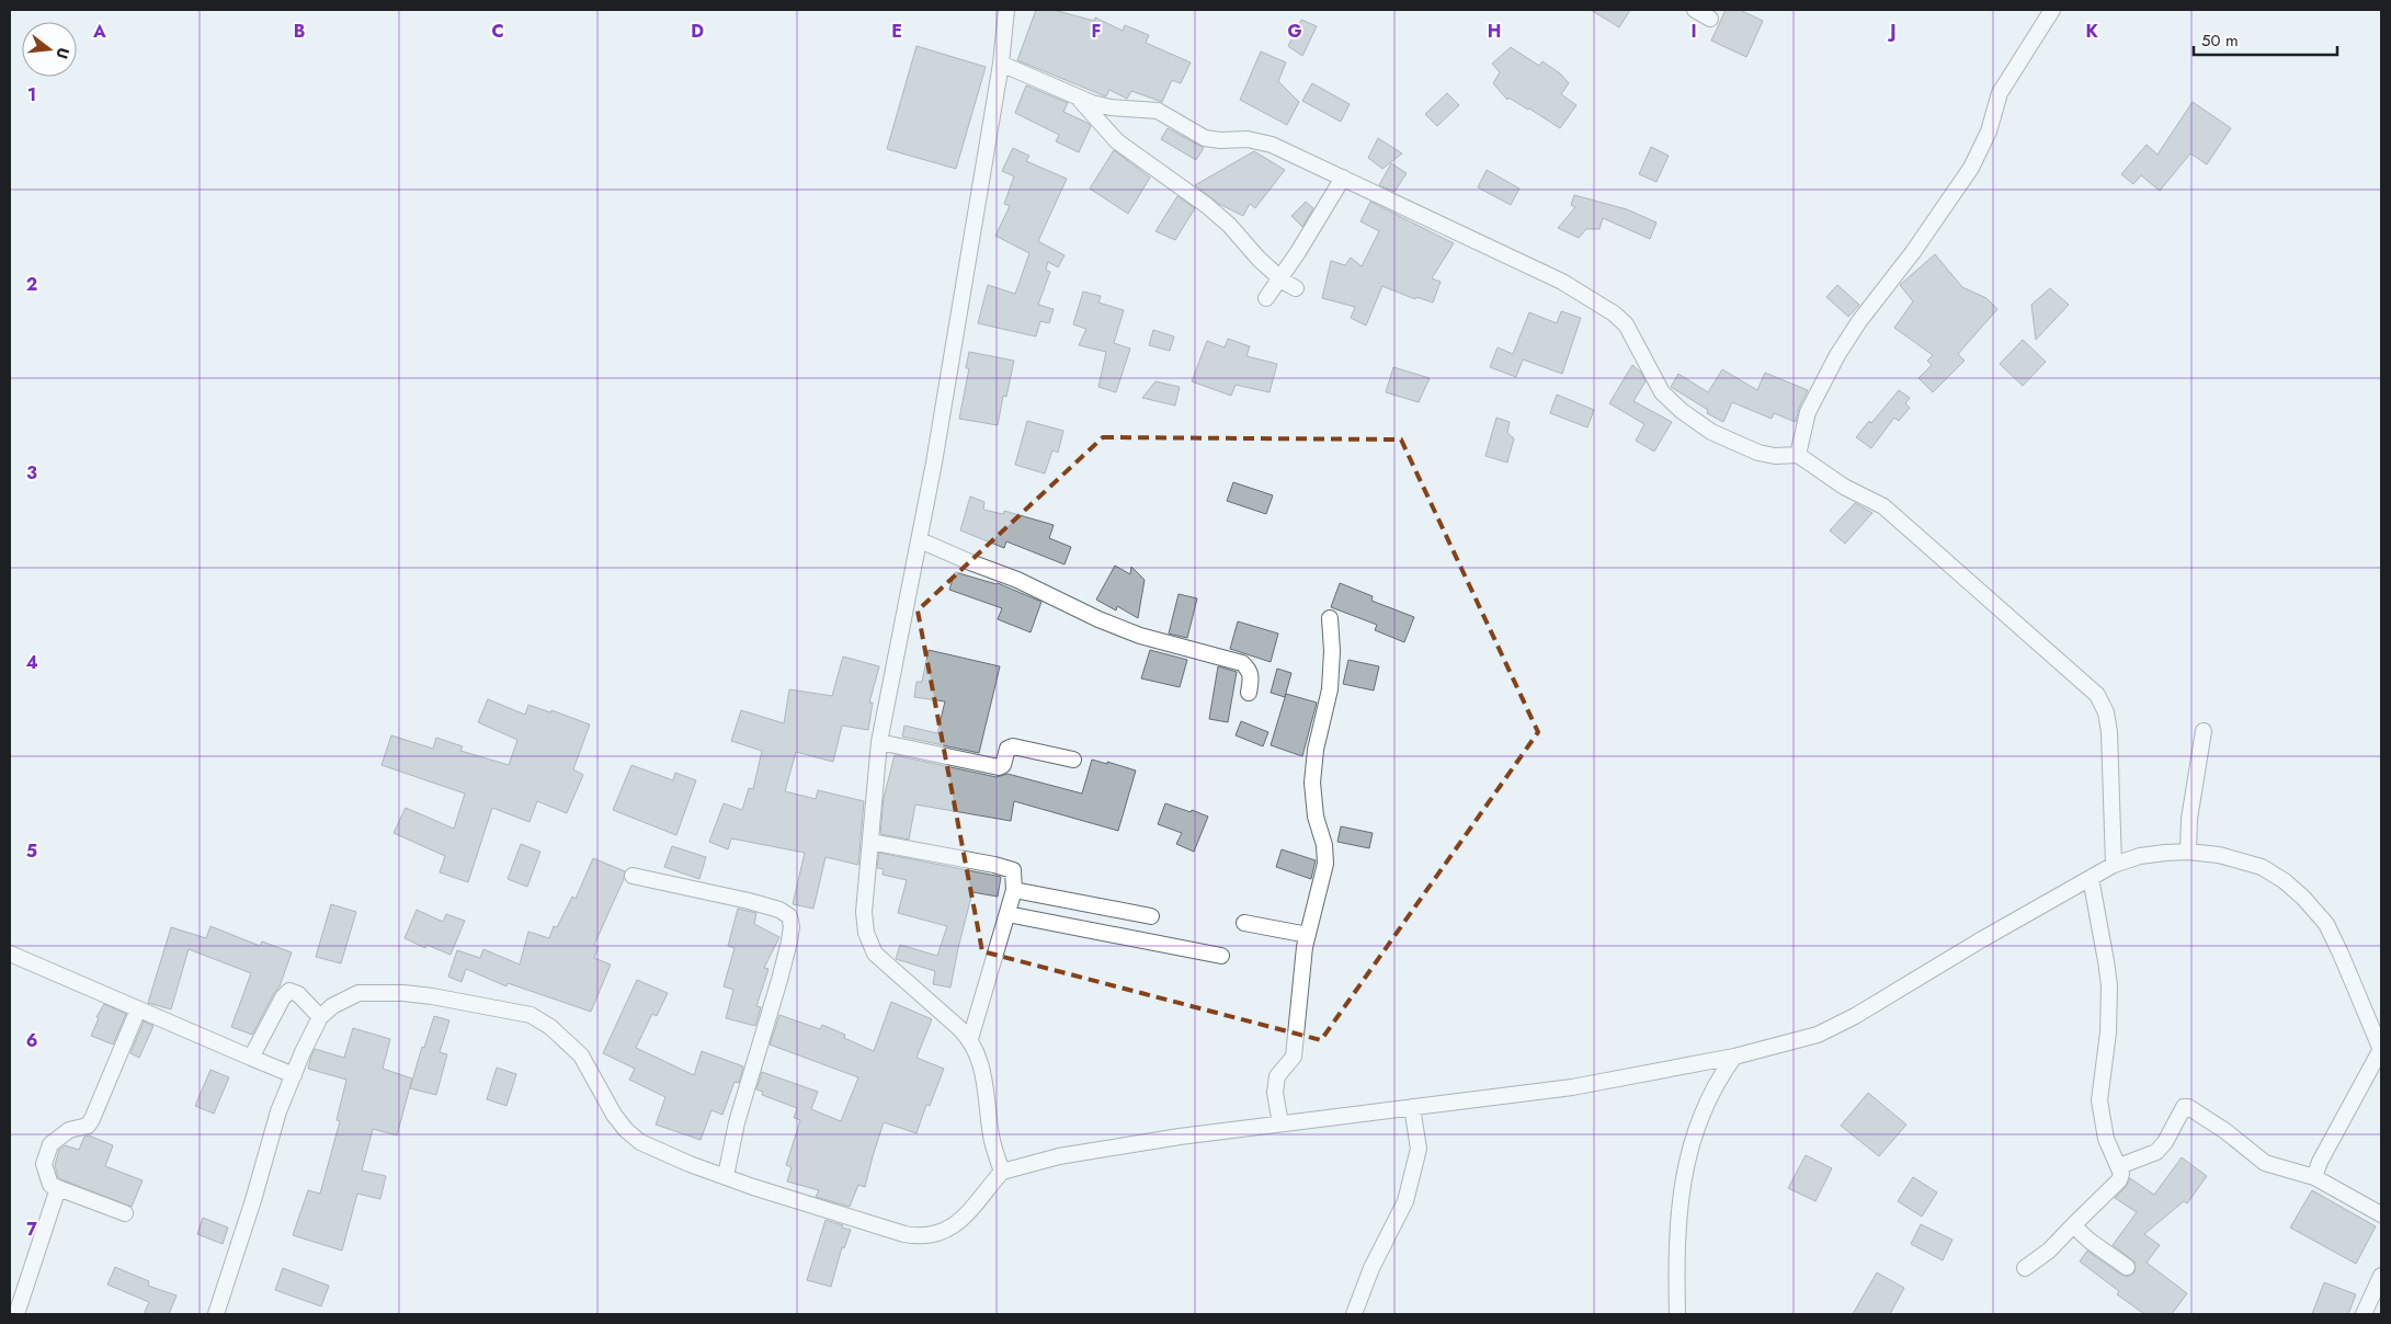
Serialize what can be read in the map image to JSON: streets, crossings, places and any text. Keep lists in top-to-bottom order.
{
  "scale_bar": "50 m",
  "north": "right",
  "grid": {
    "columns": [
      "A",
      "B",
      "C",
      "D",
      "E",
      "F",
      "G",
      "H",
      "I",
      "J",
      "K"
    ],
    "rows": [
      "1",
      "2",
      "3",
      "4",
      "5",
      "6",
      "7"
    ]
  }
}
